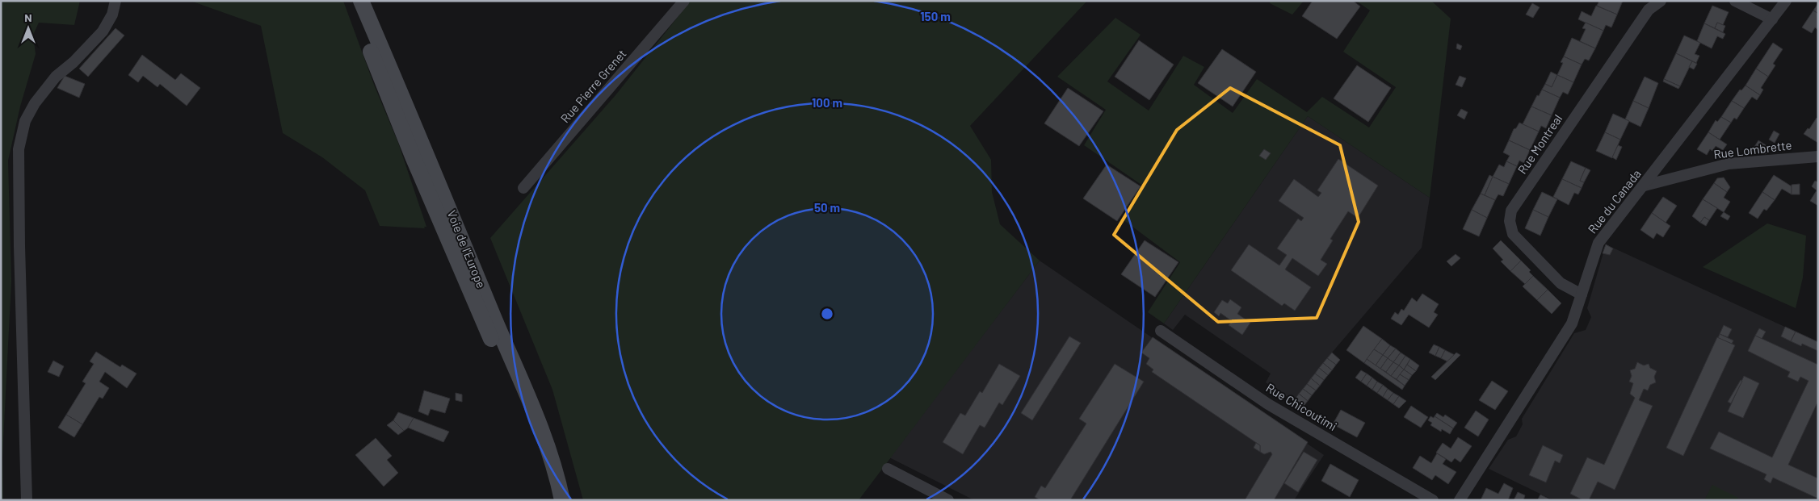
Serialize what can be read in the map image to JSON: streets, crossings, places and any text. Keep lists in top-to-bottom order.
{
  "streets": {
    "main road": ["Voie de l'Europe"],
    "street": [
      "Rue Pierre Grenet",
      "Rue Montreal",
      "Rue Lombrette",
      "Rue du Canada",
      "Rue Chicoutimi"
    ]
  },
  "crossings": [
    ["Rue Montreal", "Rue du Canada"],
    ["Rue Lombrette", "Rue du Canada"]
  ],
  "north": "top",
  "rings": ["150 m", "100 m", "50 m"]
}
